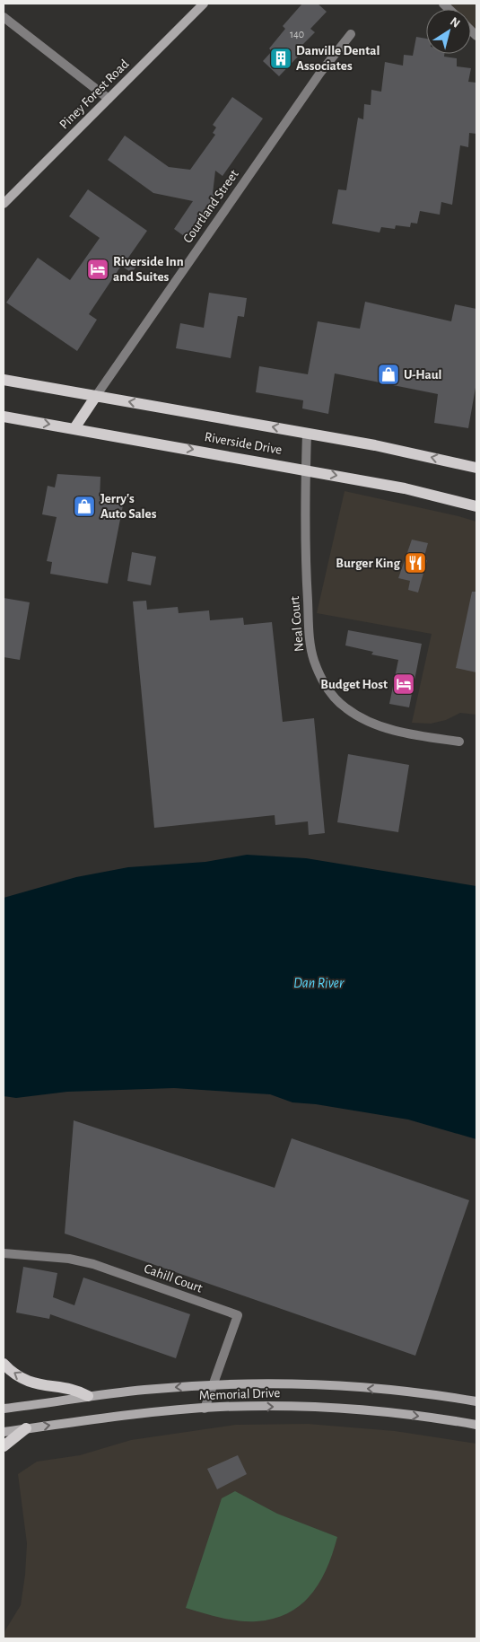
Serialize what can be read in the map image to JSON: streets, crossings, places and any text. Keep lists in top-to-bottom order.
{
  "streets": {
    "main road": ["Piney Forest Road", "Riverside Drive", "Memorial Drive"],
    "street": ["Courtland Street", "Neal Court", "Cahill Court"]
  },
  "crossings": [
    ["Courtland Street", "Riverside Drive"],
    ["Riverside Drive", "Neal Court"],
    ["Cahill Court", "Memorial Drive"]
  ],
  "water": ["Dan River"],
  "places": {
    "building": ["Danville Dental Associates"],
    "hotel": ["Riverside Inn and Suites", "Budget Host"],
    "shop": ["U-Haul", "Jerry's Auto Sales"],
    "restaurant": ["Burger King"]
  },
  "house_numbers": ["140"],
  "north": "top right"
}
